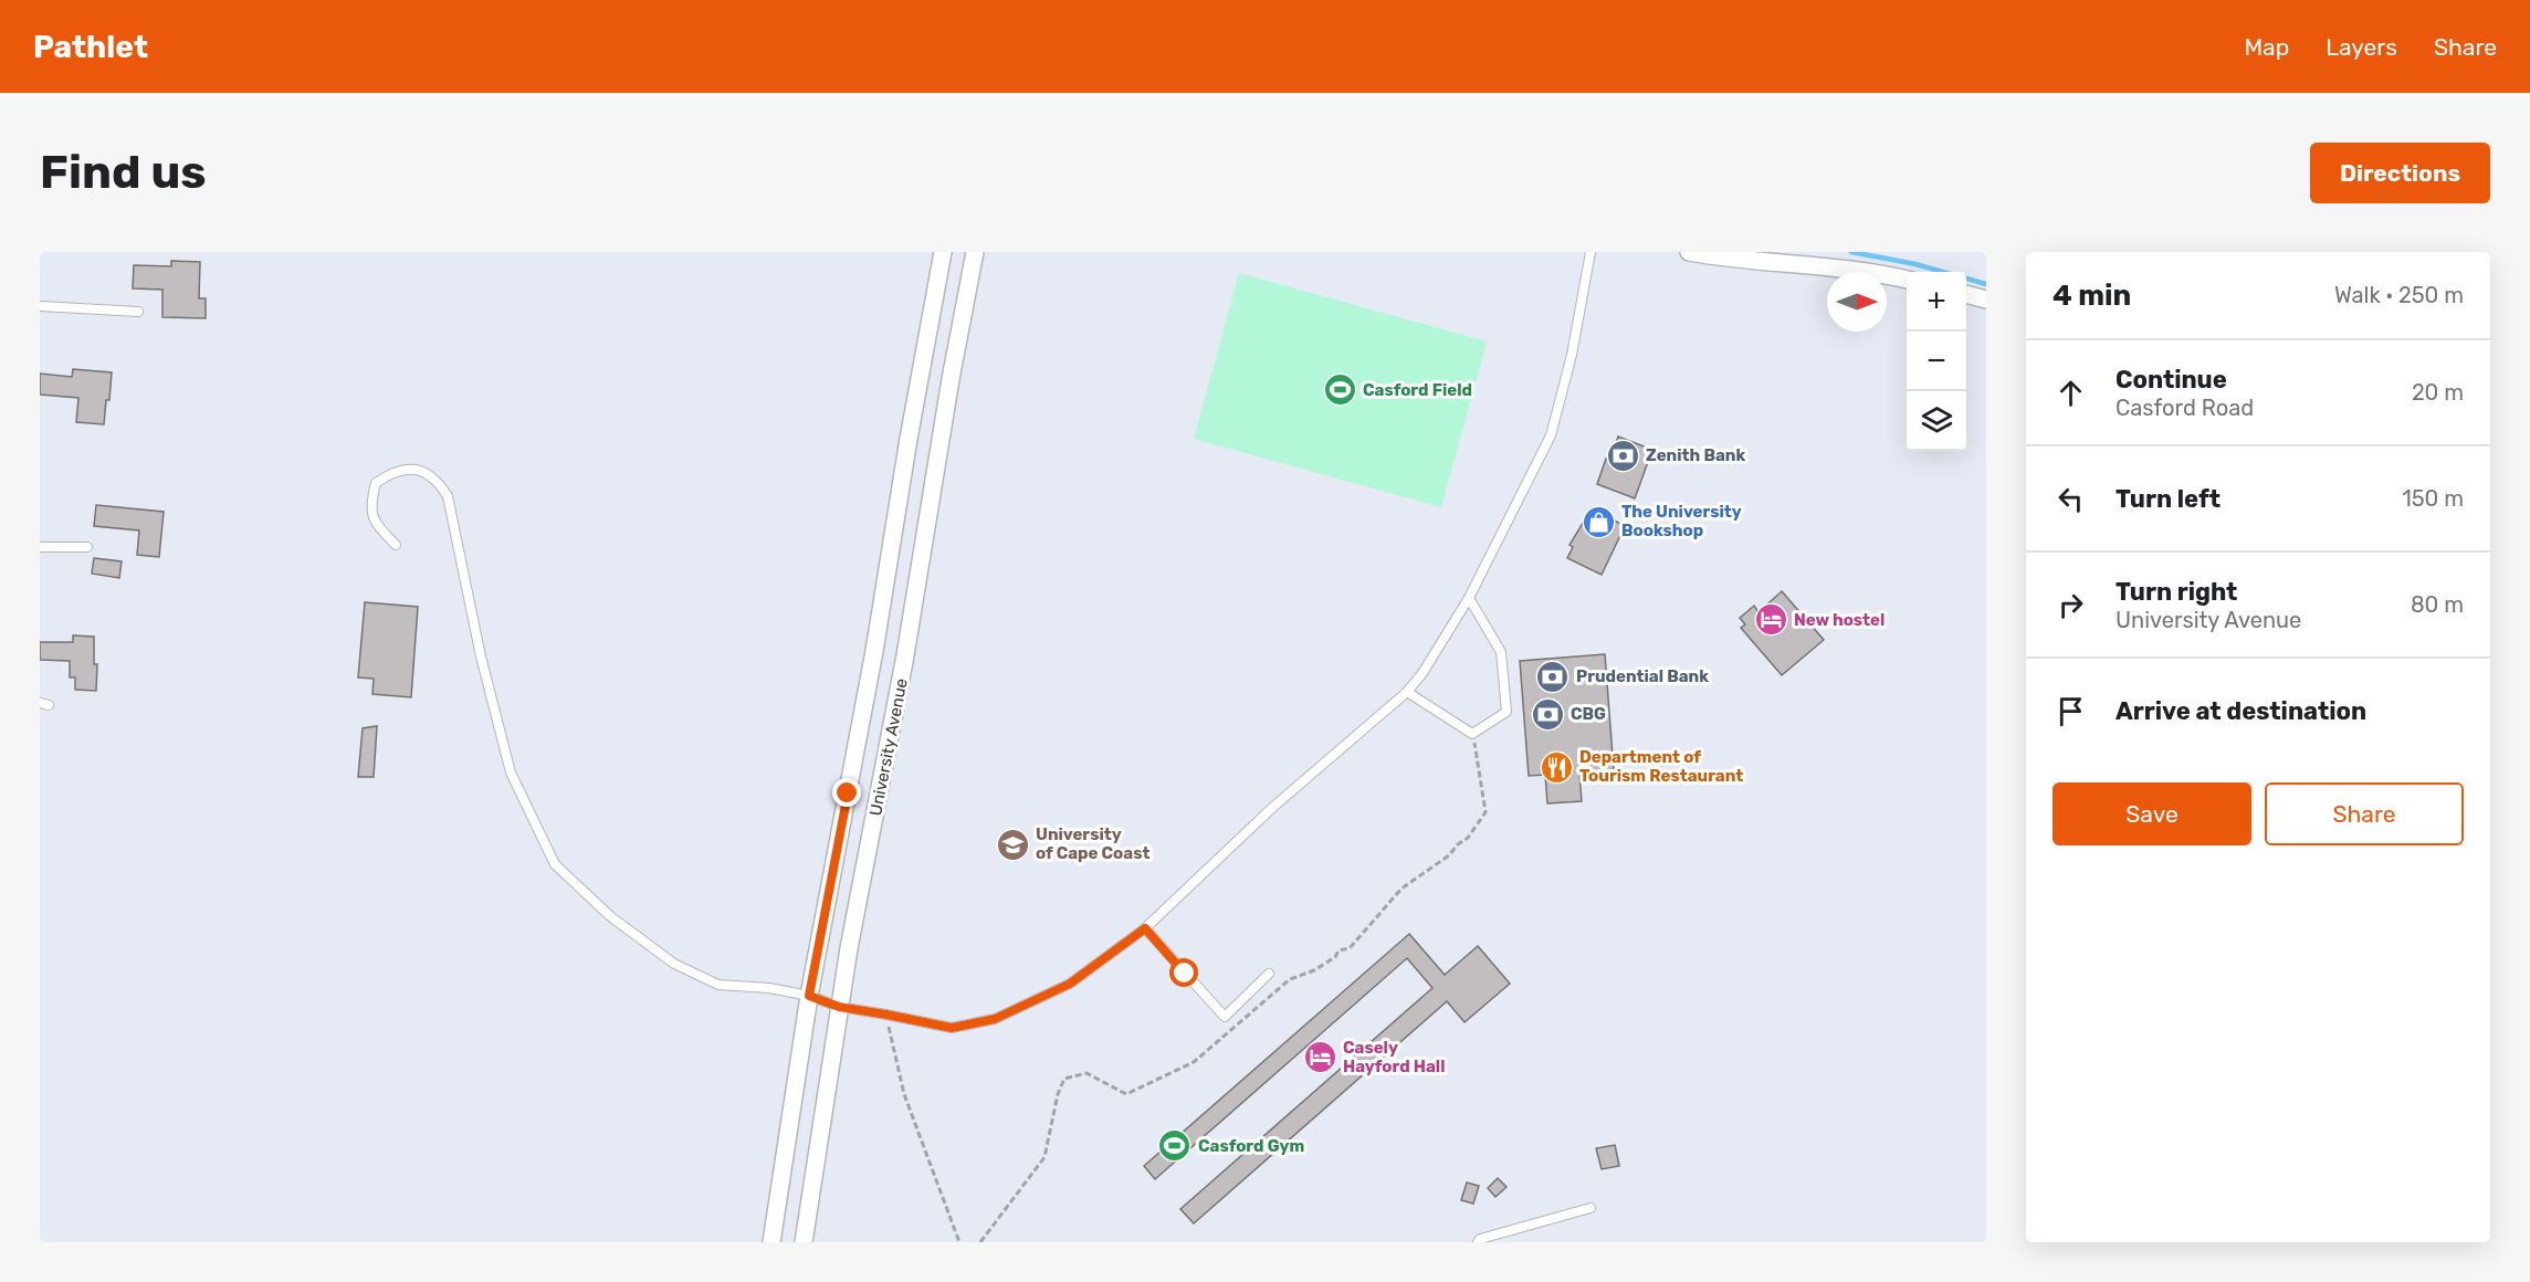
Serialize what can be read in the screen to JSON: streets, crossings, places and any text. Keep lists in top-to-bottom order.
{
  "streets": {
    "street": ["University Avenue"]
  },
  "places": {
    "sports": ["Casford Field", "Casford Gym"],
    "bank": ["Zenith Bank", "Prudential Bank", "CBG"],
    "shop": ["The University Bookshop"],
    "hotel": ["New hostel", "Casely Hayford Hall"],
    "restaurant": ["Department of Tourism Restaurant"],
    "school or university": ["University of Cape Coast"]
  },
  "north": "right",
  "page": {
    "header": "Pathlet",
    "nav": ["Map", "Layers", "Share"],
    "buttons": [
      "Directions",
      ["Save", "Share"]
    ],
    "title": "Find us",
    "heading": ["4 min", "Walk · 250 m"],
    "map_buttons": ["+", "−"],
    "list": [
      ["Continue", "Casford Road", "20 m"],
      ["Turn left", "150 m"],
      ["Turn right", "University Avenue", "80 m"],
      "Arrive at destination"
    ]
  }
}
